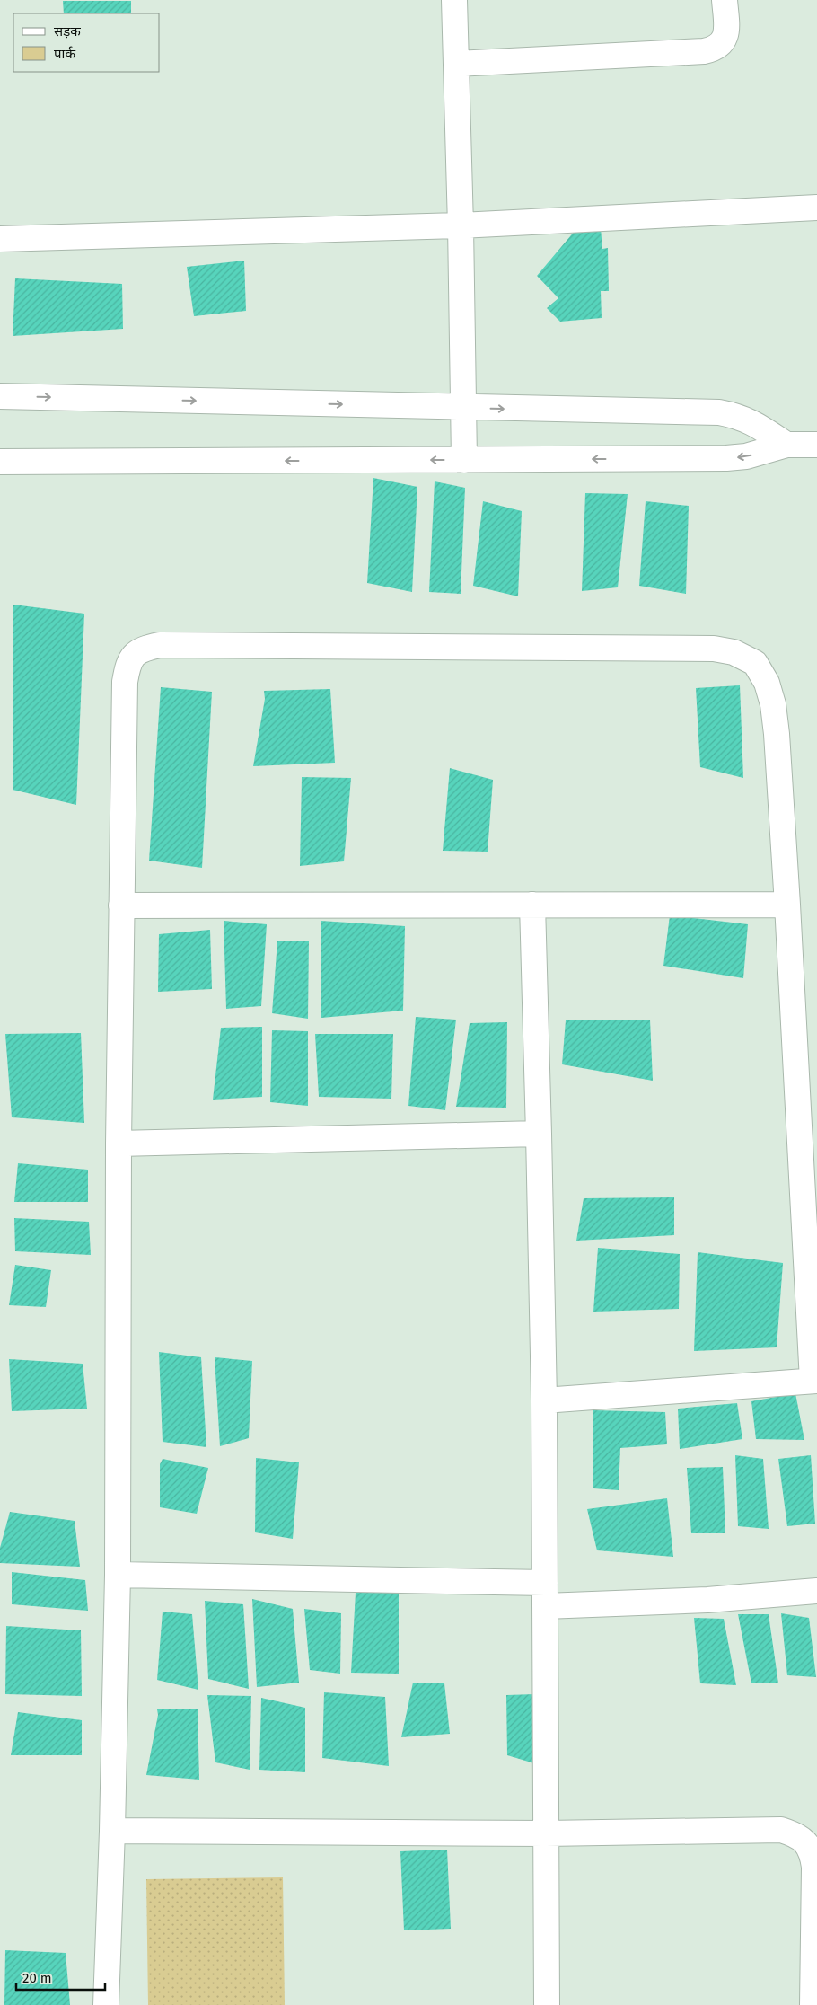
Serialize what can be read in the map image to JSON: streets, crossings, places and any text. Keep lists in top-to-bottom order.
{
  "legend": ["सड़क", "पार्क"],
  "scale_bar": "20 m"
}
